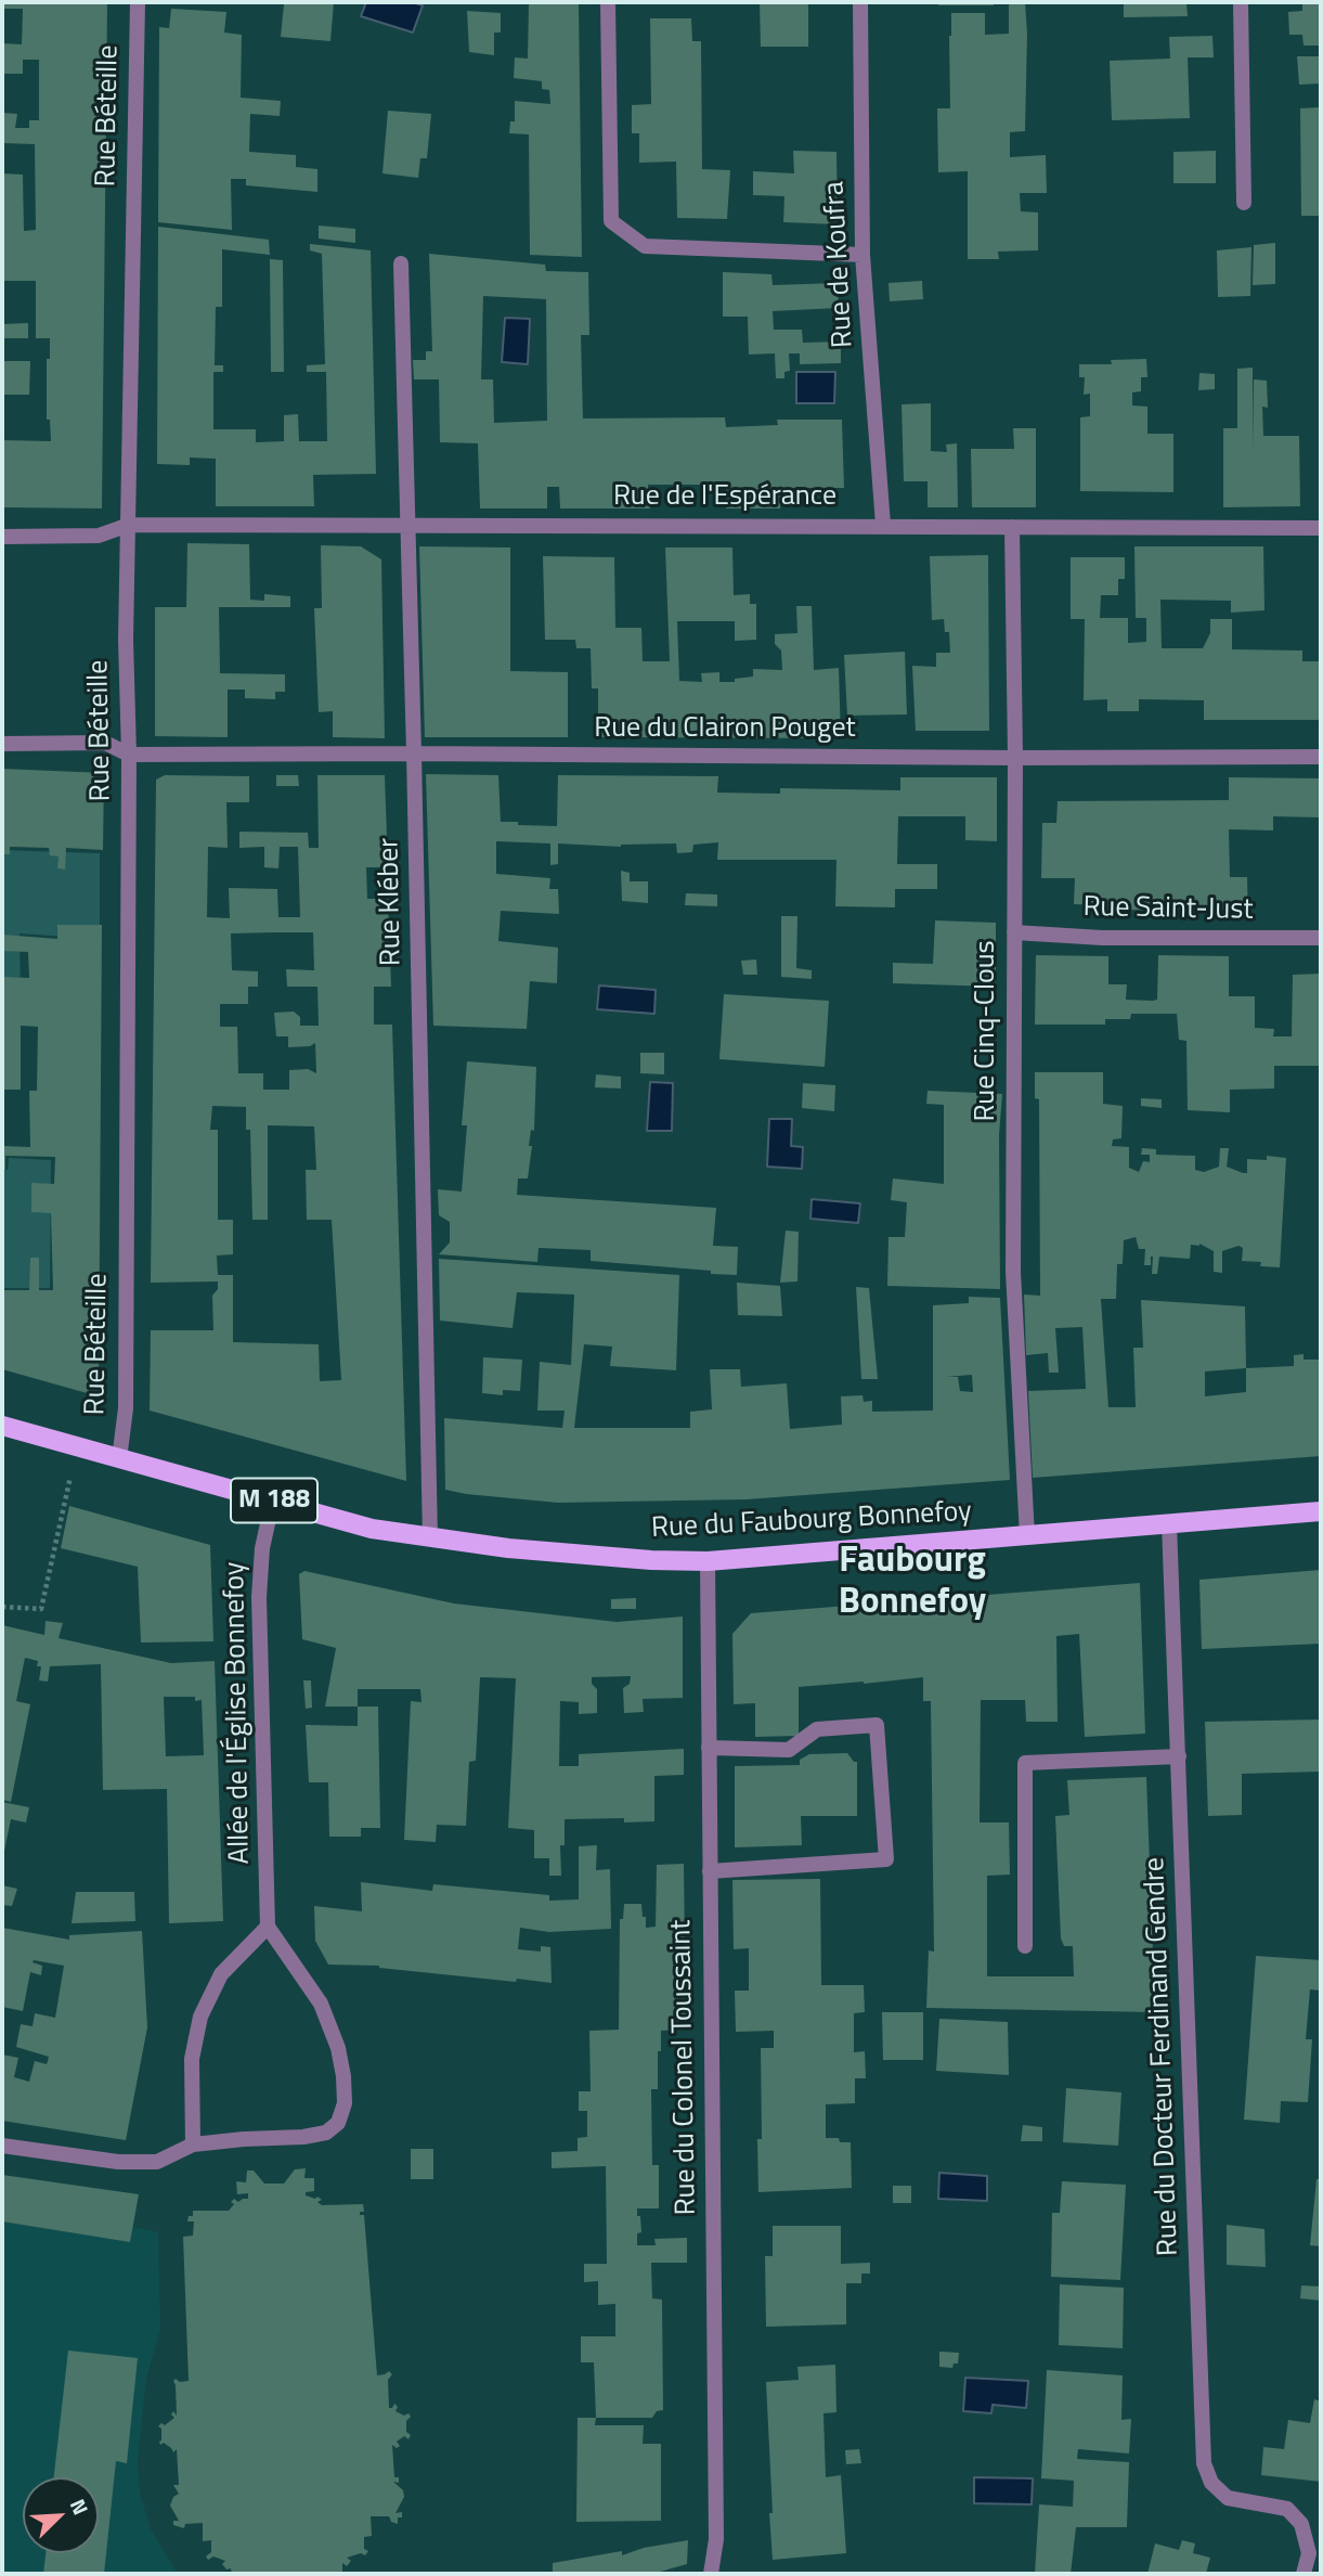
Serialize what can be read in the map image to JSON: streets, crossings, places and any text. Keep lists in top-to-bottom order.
{
  "streets": {
    "main road": ["M 188", "Rue du Faubourg Bonnefoy"],
    "street": [
      "Rue Béteille",
      "Rue de Koufra",
      "Rue de l'Espérance",
      "Rue du Clairon Pouget",
      "Rue Kléber",
      "Rue Saint-Just",
      "Rue Cinq-Clous",
      "Allée de l'Église Bonnefoy",
      "Rue du Docteur Ferdinand Gendre",
      "Rue du Colonel Toussaint"
    ]
  },
  "crossings": [
    ["Rue Béteille", "Rue de l'Espérance"],
    ["Rue Béteille", "Rue du Clairon Pouget"],
    ["Rue Béteille", "Rue du Faubourg Bonnefoy"],
    ["Rue de Koufra", "Rue de l'Espérance"],
    ["Rue de l'Espérance", "Rue Kléber"],
    ["Rue de l'Espérance", "Rue Cinq-Clous"],
    ["Rue du Clairon Pouget", "Rue Kléber"],
    ["Rue du Clairon Pouget", "Rue Cinq-Clous"],
    ["Rue Kléber", "Rue du Faubourg Bonnefoy"],
    ["Rue Saint-Just", "Rue Cinq-Clous"],
    ["Rue Cinq-Clous", "Rue du Faubourg Bonnefoy"],
    ["Rue du Faubourg Bonnefoy", "Allée de l'Église Bonnefoy"],
    ["Rue du Faubourg Bonnefoy", "Rue du Docteur Ferdinand Gendre"],
    ["Rue du Faubourg Bonnefoy", "Rue du Colonel Toussaint"]
  ],
  "districts": ["Faubourg Bonnefoy"],
  "north": "top right"
}
